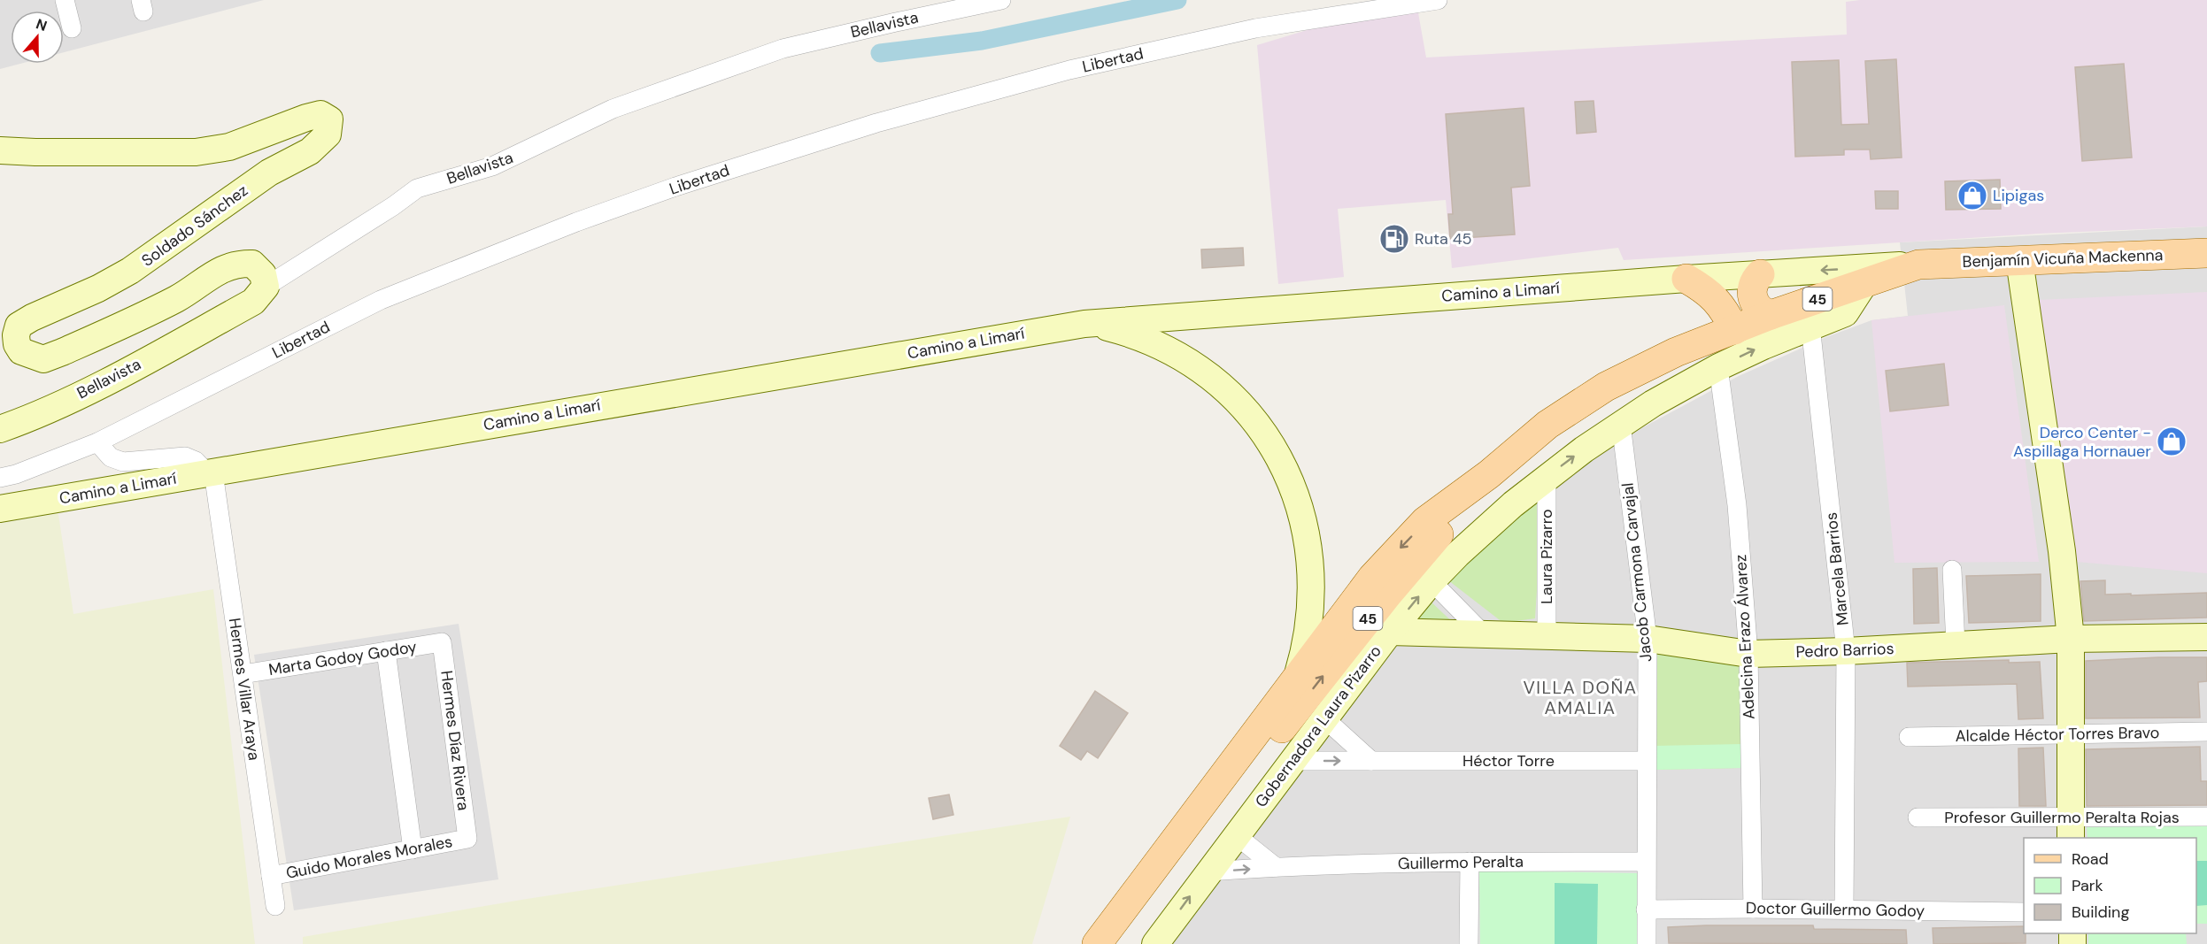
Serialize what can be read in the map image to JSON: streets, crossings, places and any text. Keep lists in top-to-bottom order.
{
  "streets": {
    "main road": ["Benjamín Vicuña Mackenna", "45", "Gobernadora Laura Pizarro"],
    "street": [
      "Bellavista",
      "Libertad",
      "Soldado Sánchez",
      "Camino a Limarí",
      "Laura Pizarro",
      "Marcela Barrios",
      "Jacob Carmona Carvajal",
      "Adelcina Erazo Álvarez",
      "Pedro Barrios",
      "Marta Godoy Godoy",
      "Hermes Villar Araya",
      "Alcalde Héctor Torres Bravo",
      "Hermes Díaz Rivera",
      "Héctor Torre",
      "Profesor Guillermo Peralta Rojas",
      "Guido Morales Morales",
      "Guillermo Peralta",
      "Doctor Guillermo Godoy"
    ]
  },
  "crossings": [
    ["Bellavista", "Soldado Sánchez"],
    ["Benjamín Vicuña Mackenna", "Camino a Limarí"],
    ["Benjamín Vicuña Mackenna", "Gobernadora Laura Pizarro"],
    ["Camino a Limarí", "Hermes Villar Araya"],
    ["Camino a Limarí", "Gobernadora Laura Pizarro"],
    ["Laura Pizarro", "Pedro Barrios"],
    ["Laura Pizarro", "Gobernadora Laura Pizarro"],
    ["Marcela Barrios", "Pedro Barrios"],
    ["Marcela Barrios", "Gobernadora Laura Pizarro"],
    ["Marcela Barrios", "Doctor Guillermo Godoy"],
    ["Jacob Carmona Carvajal", "Pedro Barrios"],
    ["Jacob Carmona Carvajal", "Gobernadora Laura Pizarro"],
    ["Jacob Carmona Carvajal", "Héctor Torre"],
    ["Jacob Carmona Carvajal", "Guillermo Peralta"],
    ["Jacob Carmona Carvajal", "Doctor Guillermo Godoy"],
    ["Adelcina Erazo Álvarez", "Pedro Barrios"],
    ["Adelcina Erazo Álvarez", "Gobernadora Laura Pizarro"],
    ["Adelcina Erazo Álvarez", "Doctor Guillermo Godoy"],
    ["Pedro Barrios", "Gobernadora Laura Pizarro"],
    ["Marta Godoy Godoy", "Hermes Villar Araya"],
    ["Marta Godoy Godoy", "Hermes Díaz Rivera"],
    ["Hermes Villar Araya", "Guido Morales Morales"],
    ["Gobernadora Laura Pizarro", "Héctor Torre"],
    ["Gobernadora Laura Pizarro", "Guillermo Peralta"],
    ["Hermes Díaz Rivera", "Guido Morales Morales"]
  ],
  "districts": ["VILLA DOÑA AMALIA"],
  "places": {
    "shop": ["Lipigas", "Derco Center - Aspillaga Hornauer"],
    "fuel station": ["Ruta 45"]
  },
  "legend": ["Road", "Park", "Building"],
  "north": "top"
}
